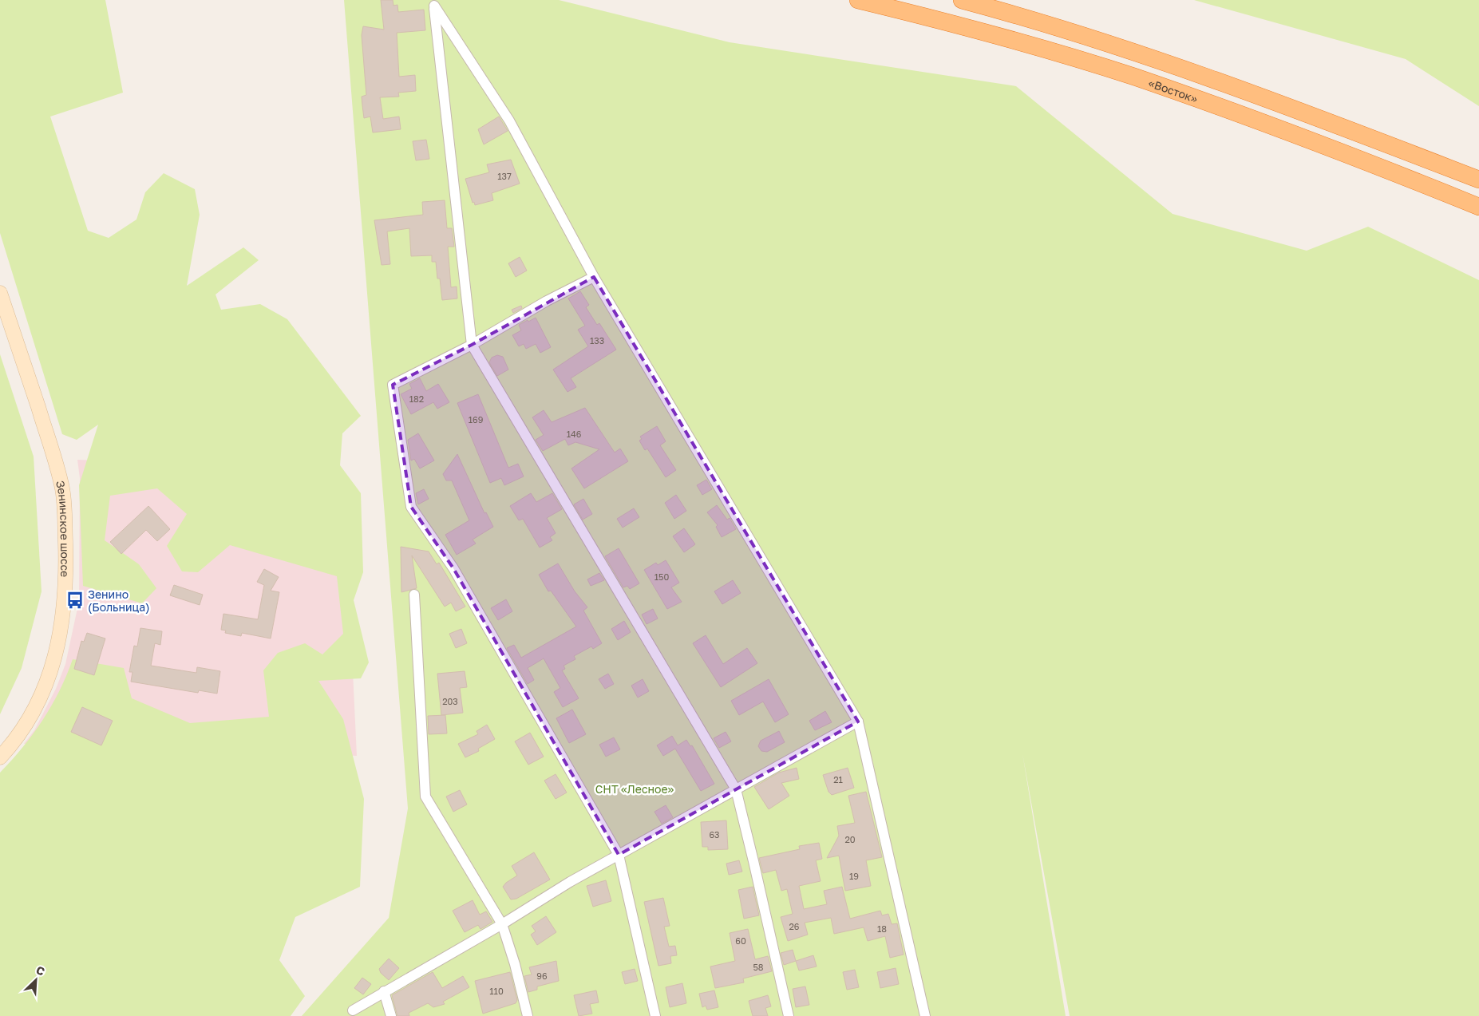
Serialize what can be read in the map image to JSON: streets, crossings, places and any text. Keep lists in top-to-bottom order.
{
  "streets": {
    "highway": ["«Восток»"],
    "main road": ["Зенинское шоссе"]
  },
  "parks": ["СНТ «Лесное»"],
  "places": {
    "bus stop": ["Зенино (Больница)"]
  },
  "house_numbers": [
    "137",
    "133",
    "182",
    "169",
    "146",
    "150",
    "203",
    "21",
    "63",
    "20",
    "19",
    "26",
    "18",
    "60",
    "58",
    "96",
    "110"
  ],
  "north": "top right"
}
